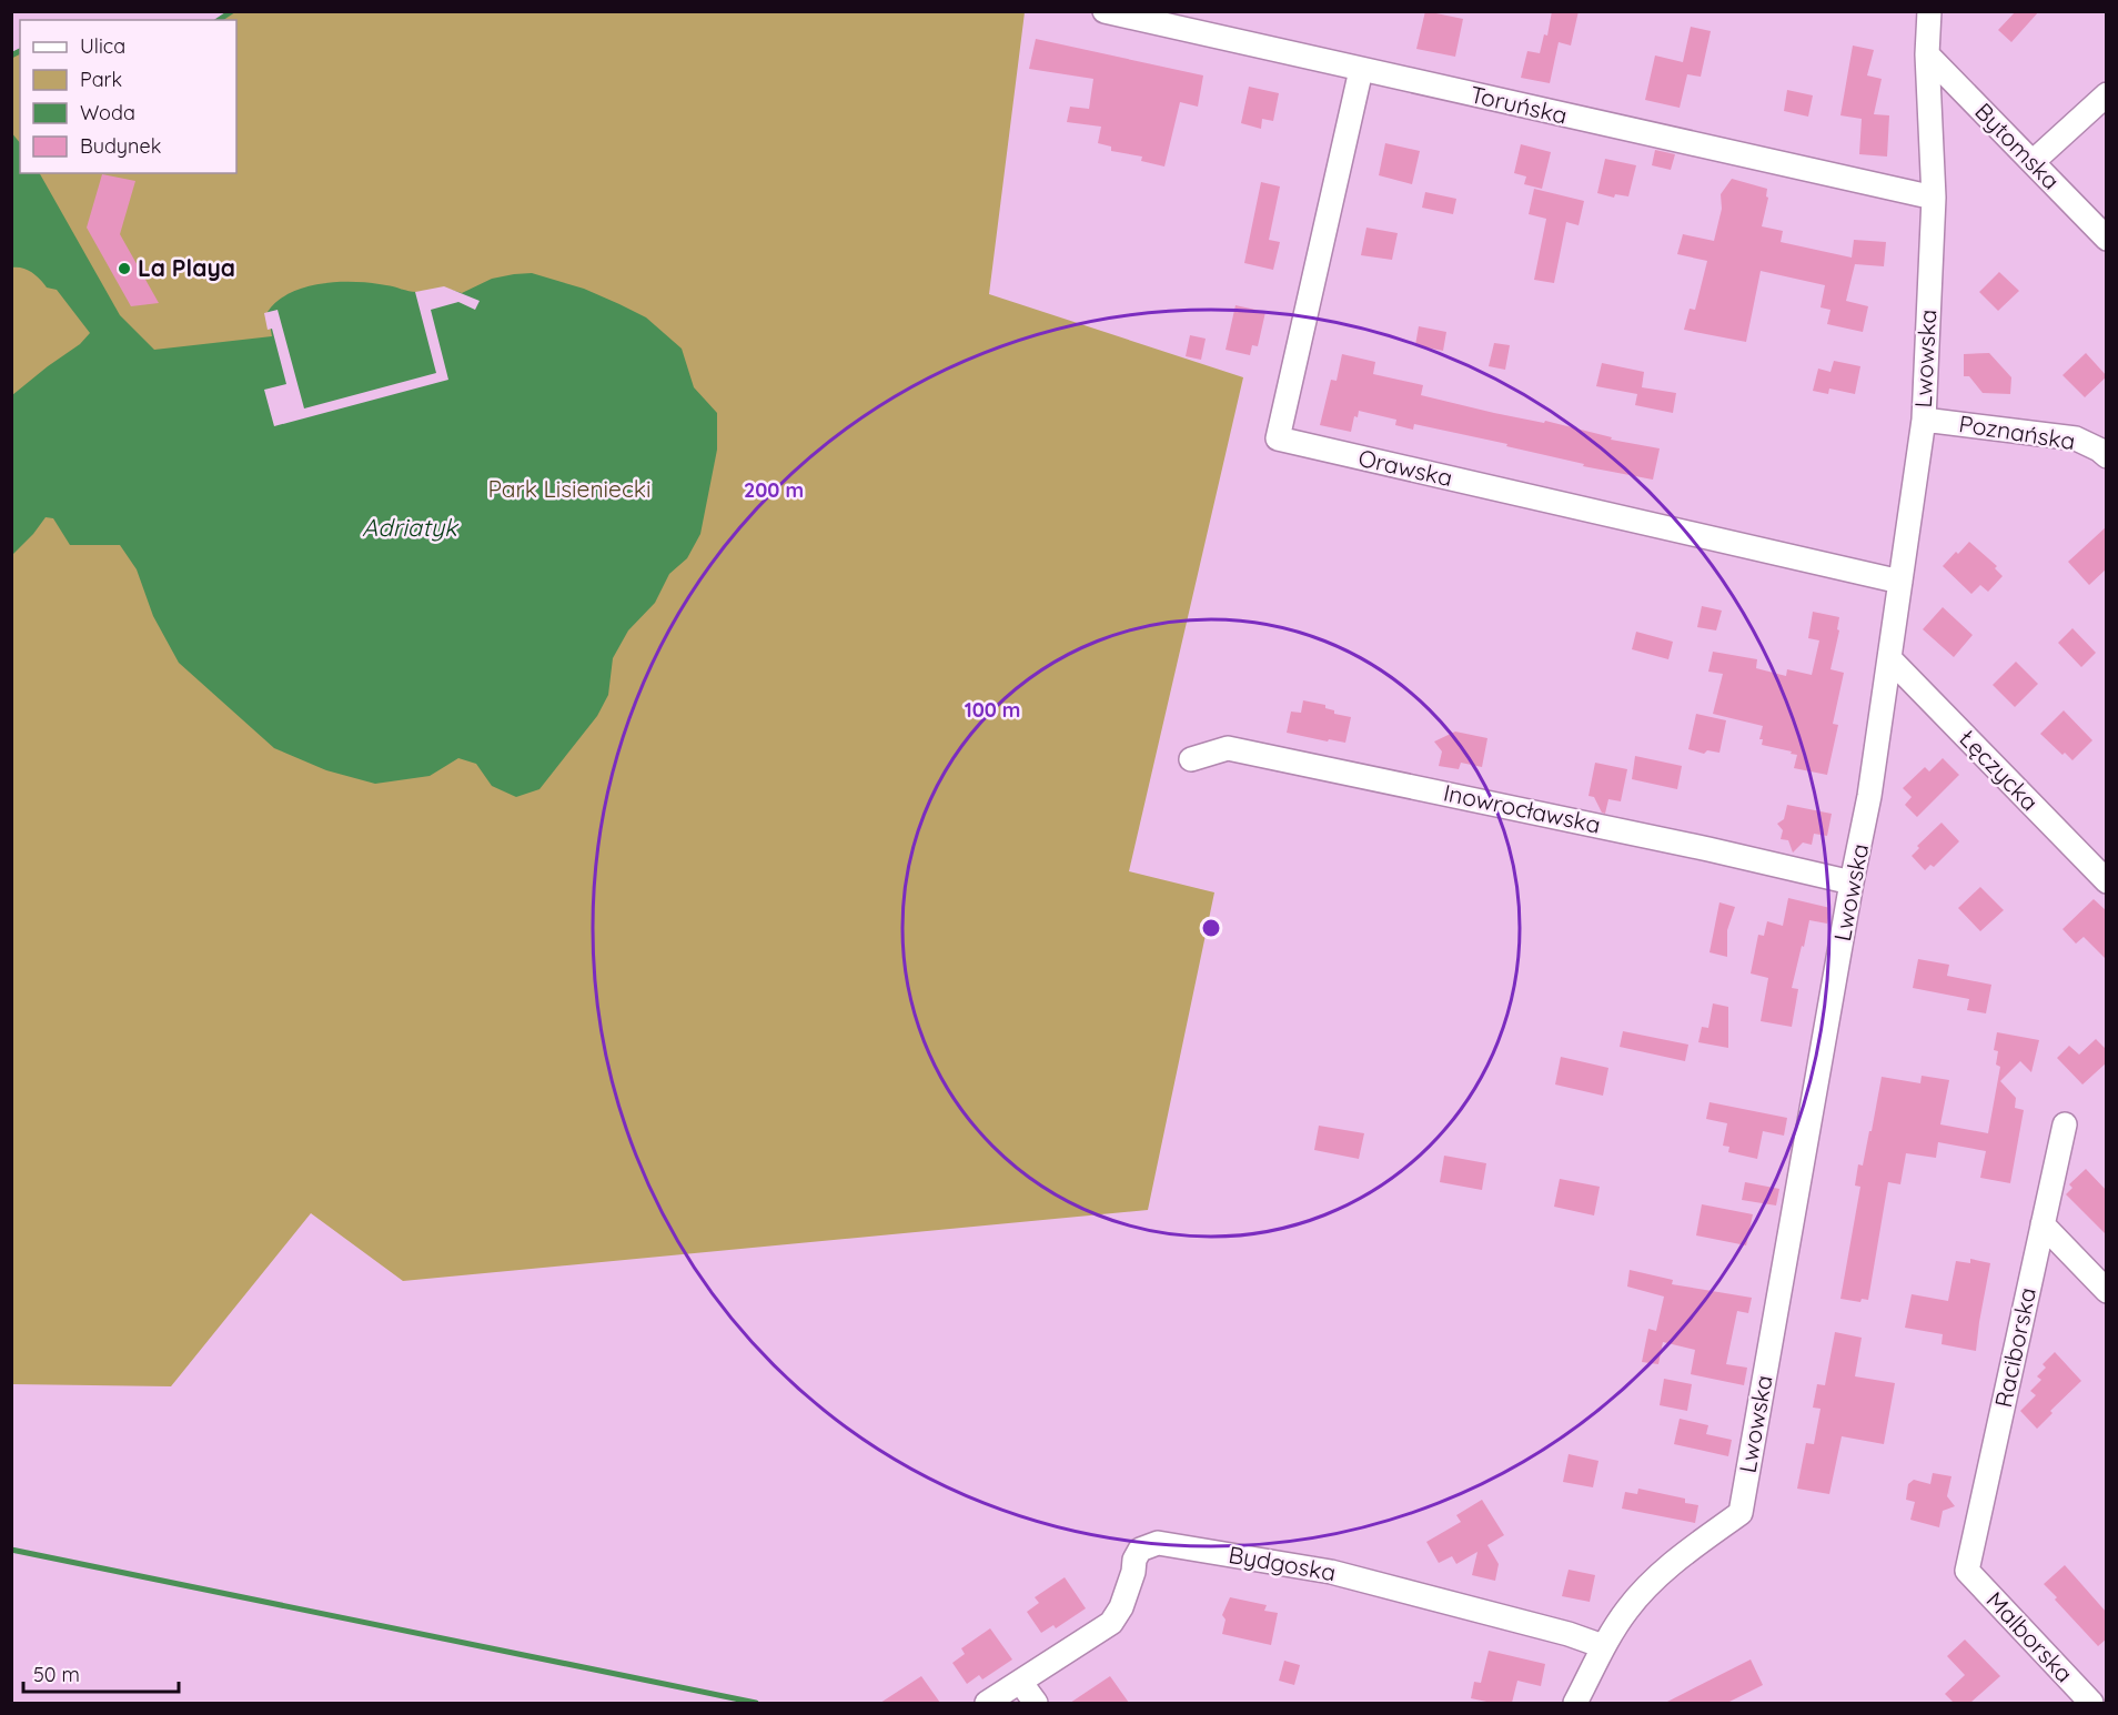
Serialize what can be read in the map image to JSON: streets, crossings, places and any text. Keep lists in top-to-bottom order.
{
  "streets": {
    "street": [
      "Toruńska",
      "Bytomska",
      "Lwowska",
      "Poznańska",
      "Orawska",
      "Łęczycka",
      "Inowrocławska",
      "Raciborska",
      "Bydgoska",
      "Malborska"
    ]
  },
  "crossings": [
    ["Toruńska", "Lwowska"],
    ["Toruńska", "Orawska"],
    ["Bytomska", "Lwowska"],
    ["Lwowska", "Poznańska"],
    ["Lwowska", "Orawska"],
    ["Lwowska", "Łęczycka"],
    ["Lwowska", "Inowrocławska"],
    ["Lwowska", "Bydgoska"],
    ["Raciborska", "Malborska"]
  ],
  "water": ["Adriatyk"],
  "parks": ["Park Lisieniecki"],
  "places": ["La Playa"],
  "legend": [
    "Ulica",
    "Park",
    "Woda",
    "Budynek"
  ],
  "scale_bar": "50 m",
  "rings": ["200 m", "100 m"]
}
